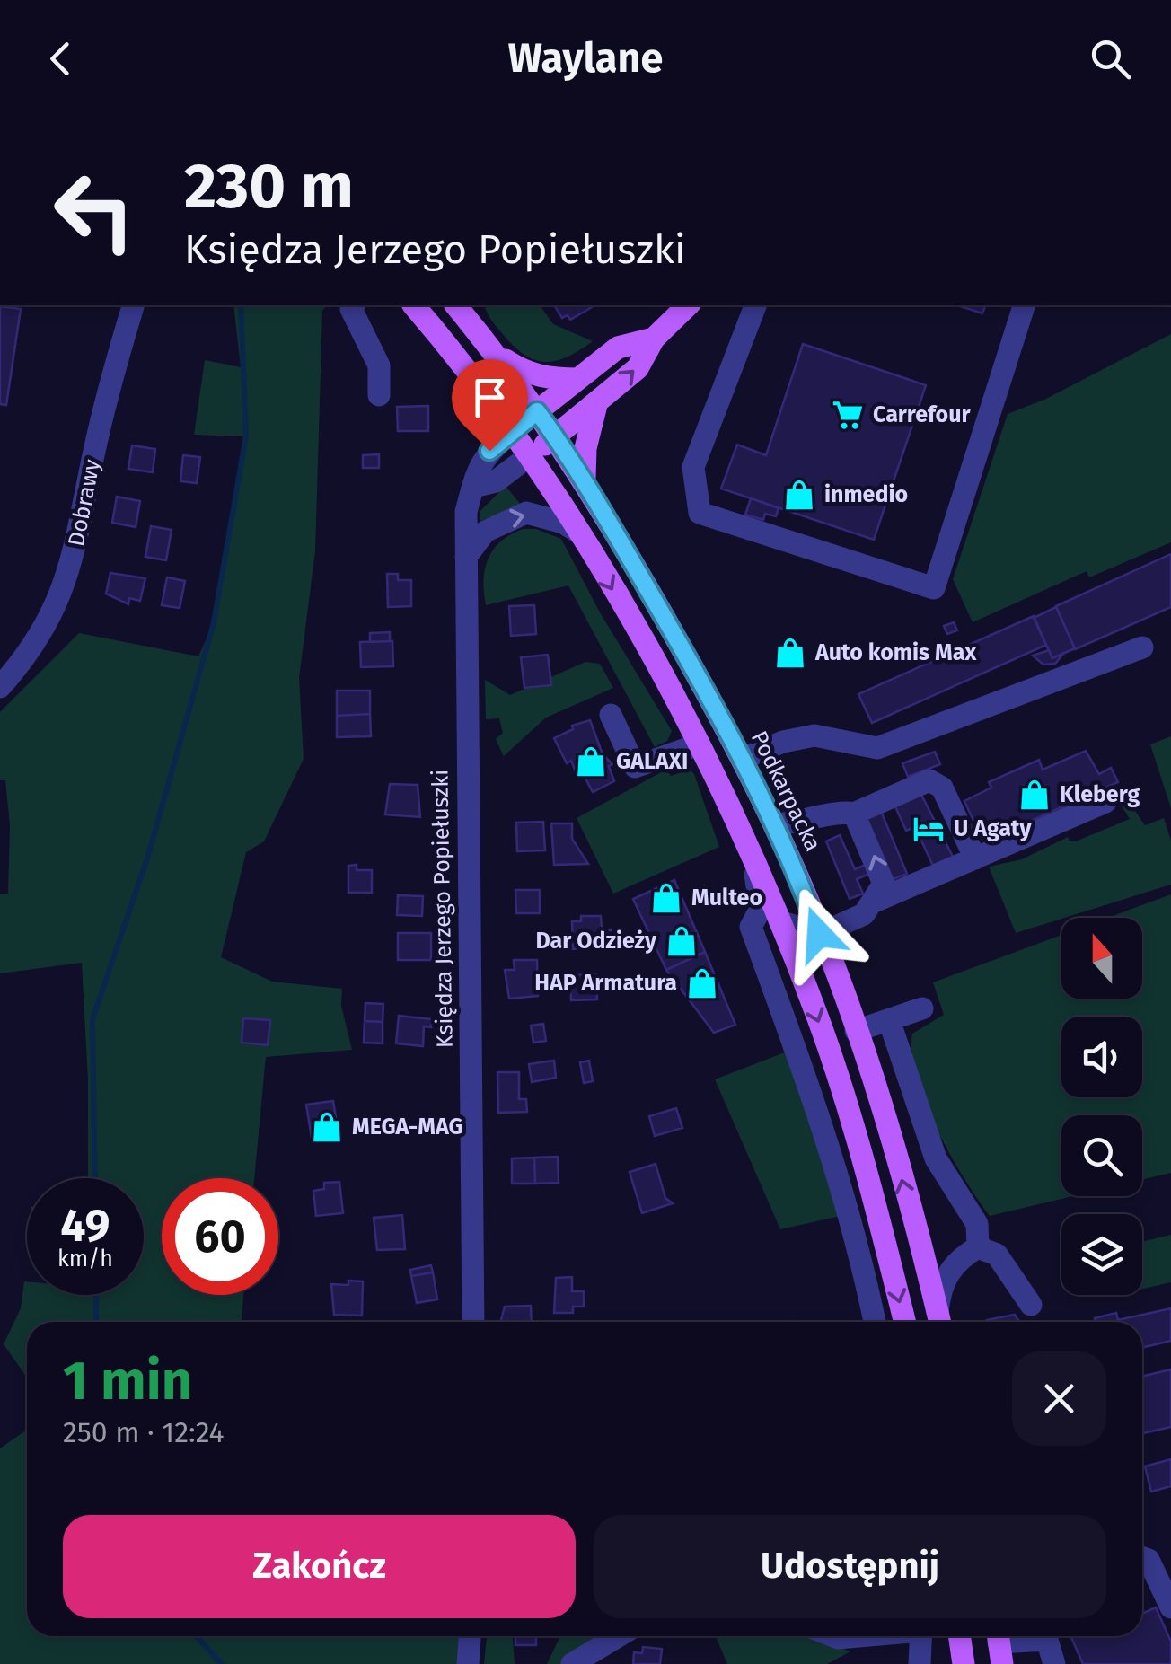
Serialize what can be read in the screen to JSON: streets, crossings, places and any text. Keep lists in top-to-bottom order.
{
  "streets": {
    "main road": ["Podkarpacka", "Księdza Jerzego Popiełuszki"],
    "street": ["Dobrawy"]
  },
  "crossings": [
    ["Podkarpacka", "Księdza Jerzego Popiełuszki"]
  ],
  "places": {
    "supermarket": ["Carrefour"],
    "shop": [
      "inmedio",
      "Auto komis Max",
      "GALAXI",
      "Kleberg",
      "Multeo",
      "Dar Odzieży",
      "HAP Armatura",
      "MEGA-MAG"
    ],
    "hotel": ["U Agaty"]
  },
  "north": "top",
  "page": {
    "header": "Waylane",
    "turn": ["230 m", "Księdza Jerzego Popiełuszki"],
    "speed": "49 km/h",
    "limit": "60",
    "heading": ["1 min", "250 m · 12:24"],
    "buttons": ["Zakończ", "Udostępnij"]
  }
}
